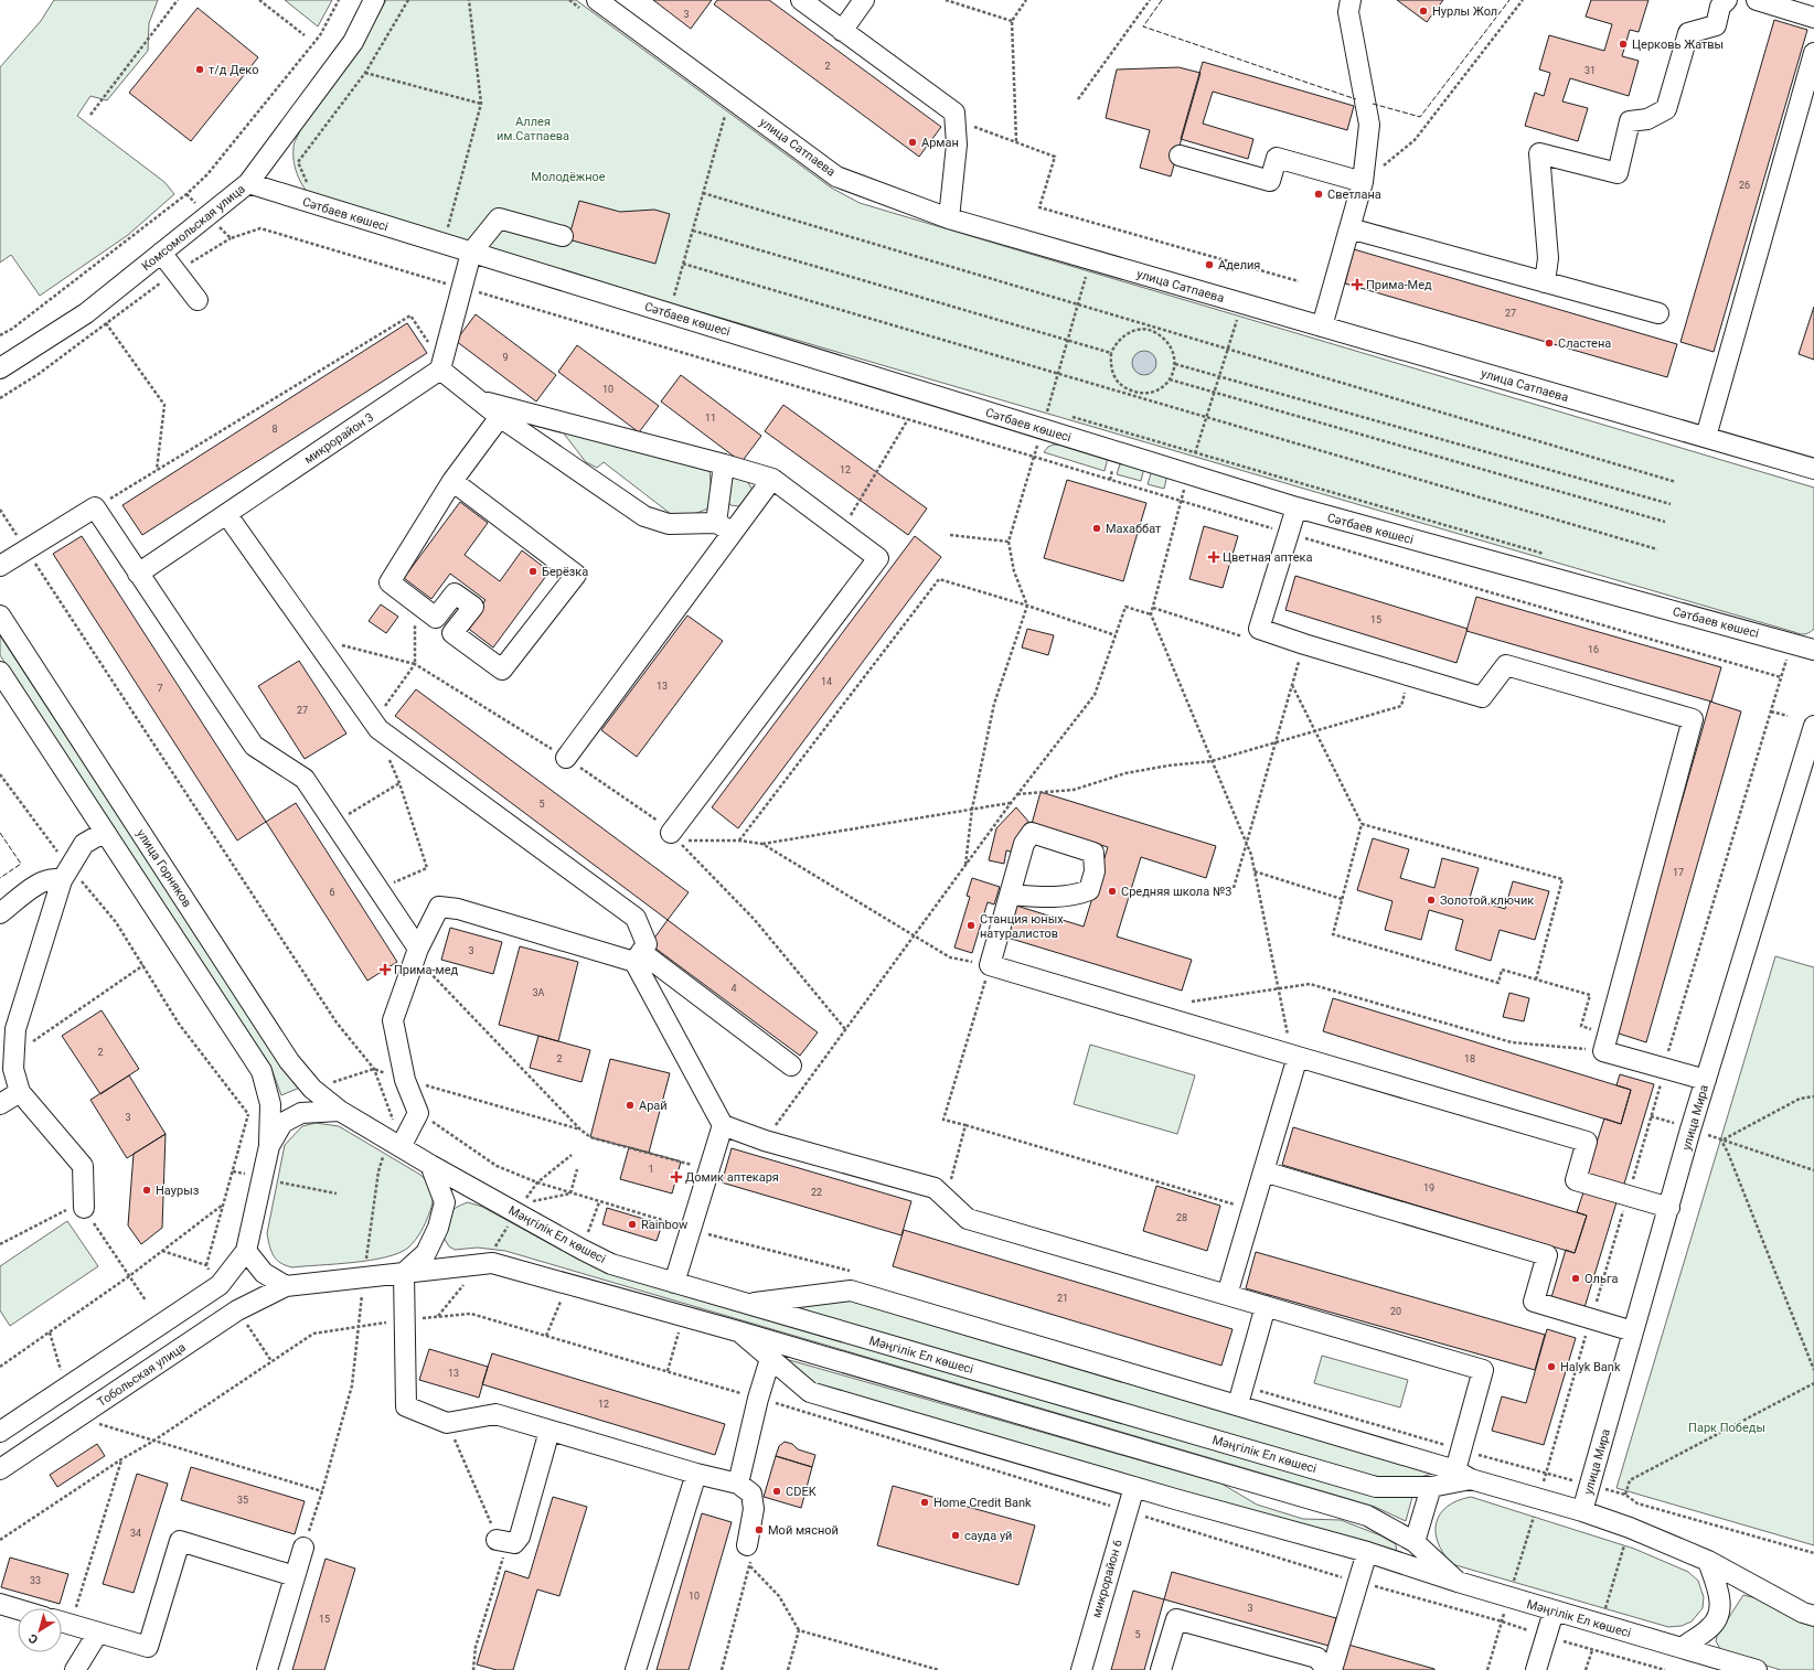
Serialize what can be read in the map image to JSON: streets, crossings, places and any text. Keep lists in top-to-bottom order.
{
  "streets": {
    "street": [
      "улица Сатпаева",
      "Сәтбаев көшесі",
      "Комсомольская улица",
      "микрорайон 3",
      "улица Горняков",
      "улица Мира",
      "Мәңгілік Ел көшесі",
      "Тобольская улица",
      "микрорайон 6"
    ]
  },
  "crossings": [
    ["Сәтбаев көшесі", "Комсомольская улица"],
    ["улица Горняков", "Мәңгілік Ел көшесі"],
    ["улица Мира", "Мәңгілік Ел көшесі"],
    ["Мәңгілік Ел көшесі", "Тобольская улица"]
  ],
  "parks": ["Аллея им.Сатпаева", "Молодёжное", "Парк Победы"],
  "places": {
    "other": [
      "Нурлы Жол",
      "Церковь Жатвы",
      "т/д Деко",
      "Арман",
      "Светлана",
      "Аделия",
      "Сластена",
      "Махаббат",
      "Берёзка",
      "Средняя школа №3",
      "Золотой ключик",
      "Станция юных натуралистов",
      "Арай",
      "Наурыз",
      "Rainbow",
      "Ольга",
      "Halyk Bank",
      "CDEK",
      "Home Credit Bank",
      "Мой мясной",
      "сауда уй"
    ],
    "health": [
      "Прима-Мед",
      "Цветная аптека",
      "Прима-мед",
      "Домик аптекаря"
    ]
  },
  "house_numbers": [
    "3",
    "2",
    "31",
    "26",
    "27",
    "9",
    "10",
    "11",
    "8",
    "12",
    "15",
    "16",
    "14",
    "13",
    "7",
    "27",
    "5",
    "17",
    "6",
    "3",
    "4",
    "3А",
    "2",
    "2",
    "18",
    "3",
    "1",
    "19",
    "22",
    "28",
    "21",
    "20",
    "13",
    "12",
    "35",
    "34",
    "33",
    "10",
    "3",
    "15",
    "5"
  ],
  "north": "bottom left"
}
